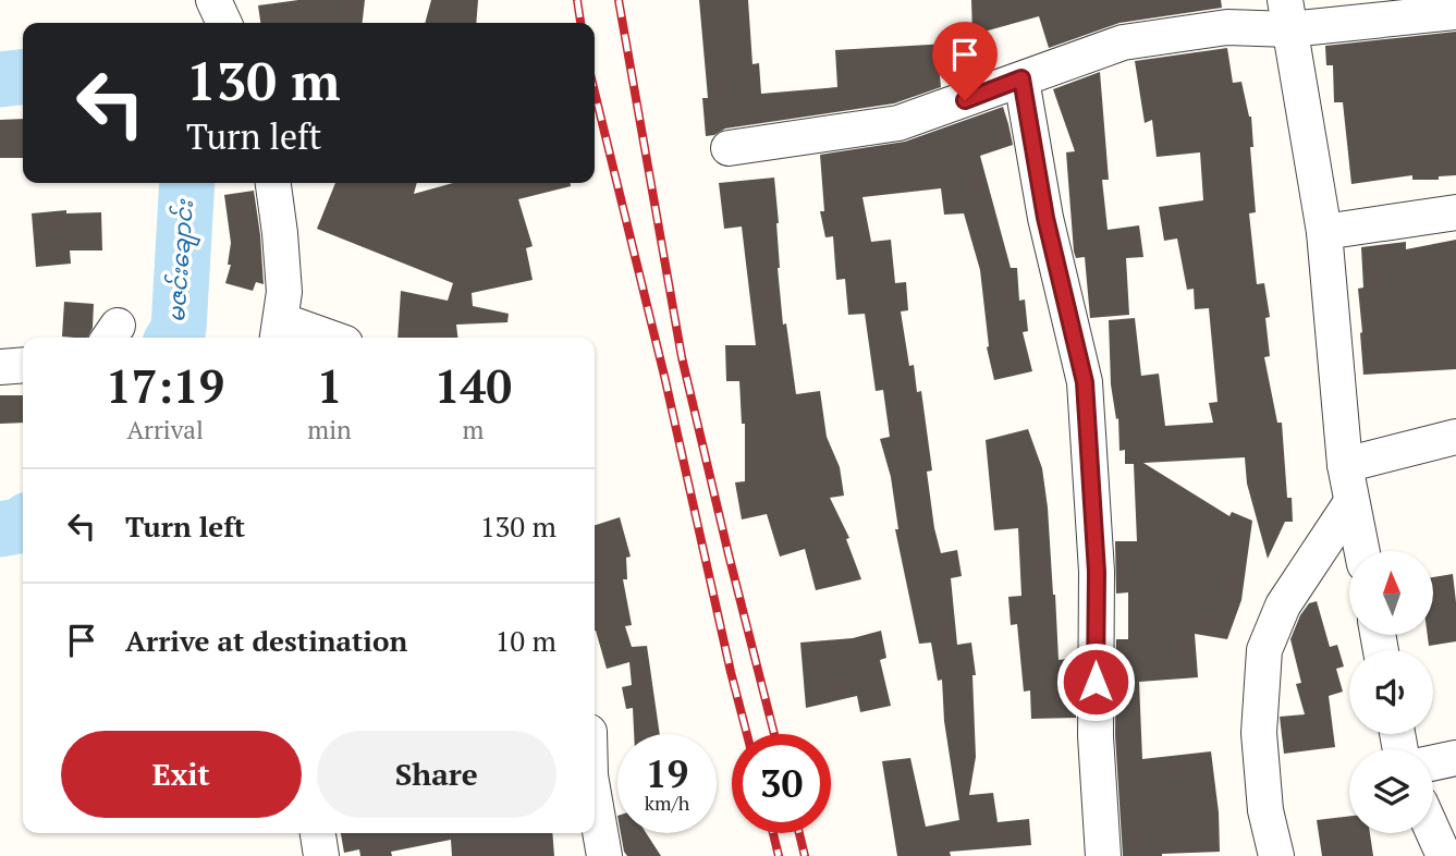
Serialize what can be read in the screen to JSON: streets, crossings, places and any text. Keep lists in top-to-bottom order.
{
  "water": ["မဇင်းချောင်း"],
  "north": "top",
  "page": {
    "turn": ["130 m", "Turn left"],
    "eta": [
      "17:19",
      "Arrival",
      "1",
      "min",
      "140",
      "m"
    ],
    "list": [
      {
        "name": "Turn left",
        "value": "130 m"
      },
      {
        "name": "Arrive at destination",
        "value": "10 m"
      }
    ],
    "buttons": ["Exit", "Share"],
    "speed": "19 km/h",
    "limit": "30"
  }
}
